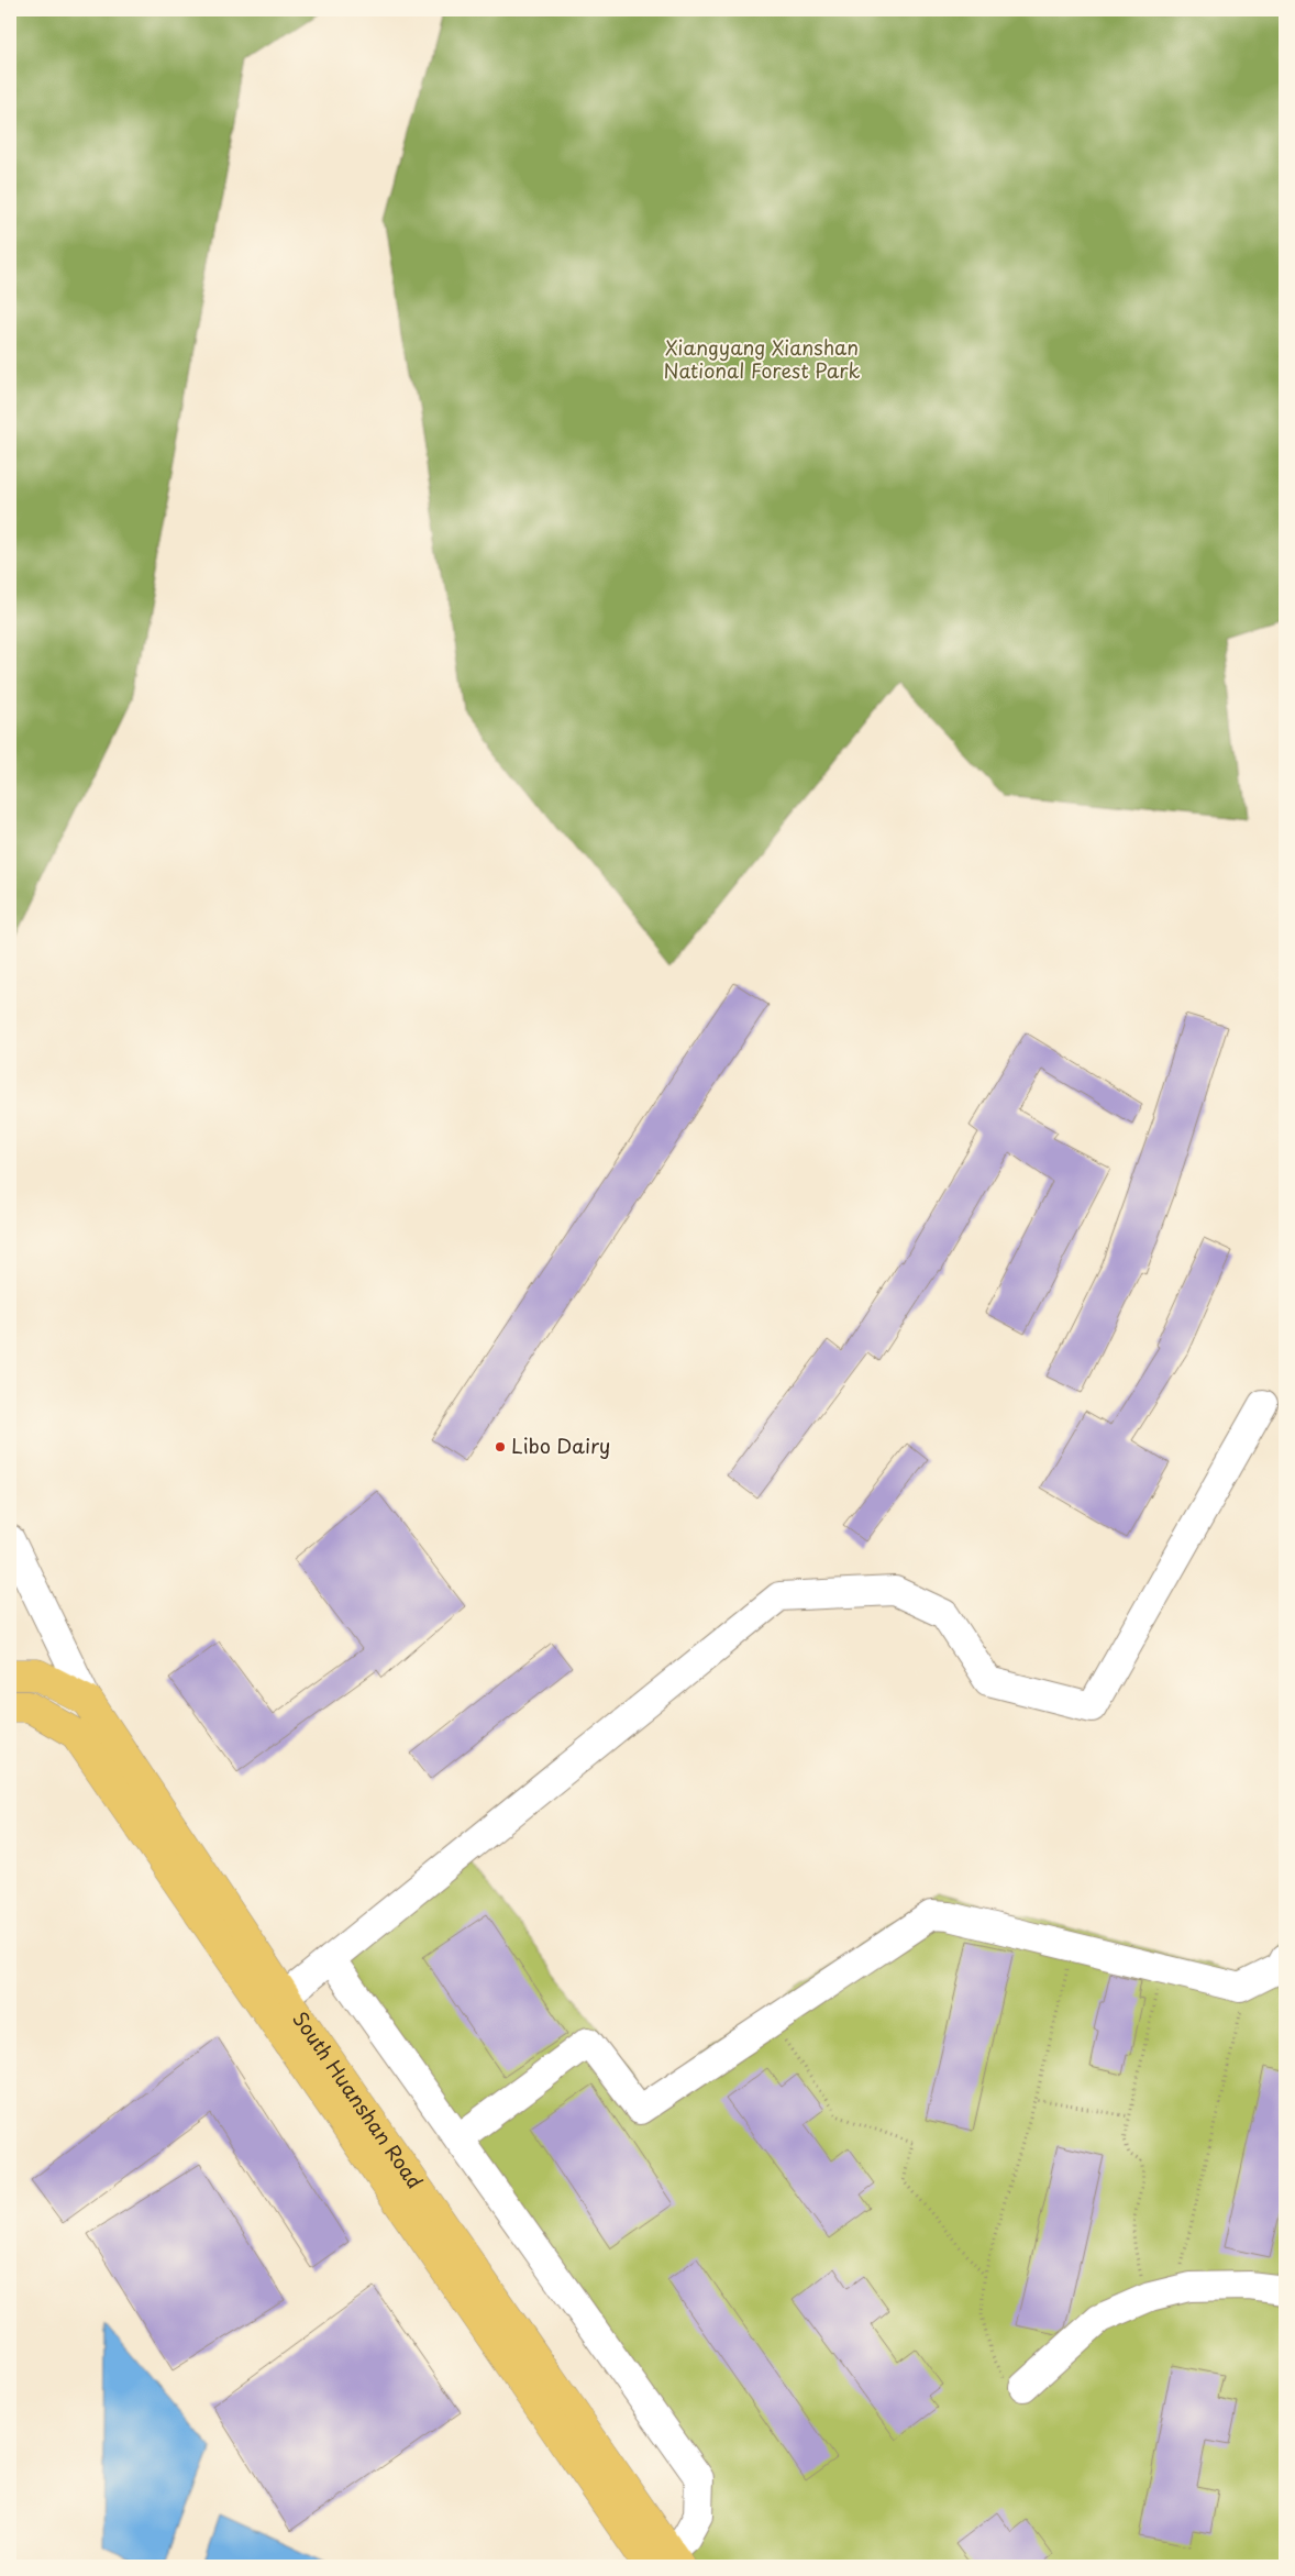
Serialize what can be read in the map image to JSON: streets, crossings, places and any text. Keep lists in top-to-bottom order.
{
  "streets": {
    "main road": ["South Huanshan Road"]
  },
  "parks": ["Xiangyang Xianshan National Forest Park"],
  "places": ["Libo Dairy"]
}
